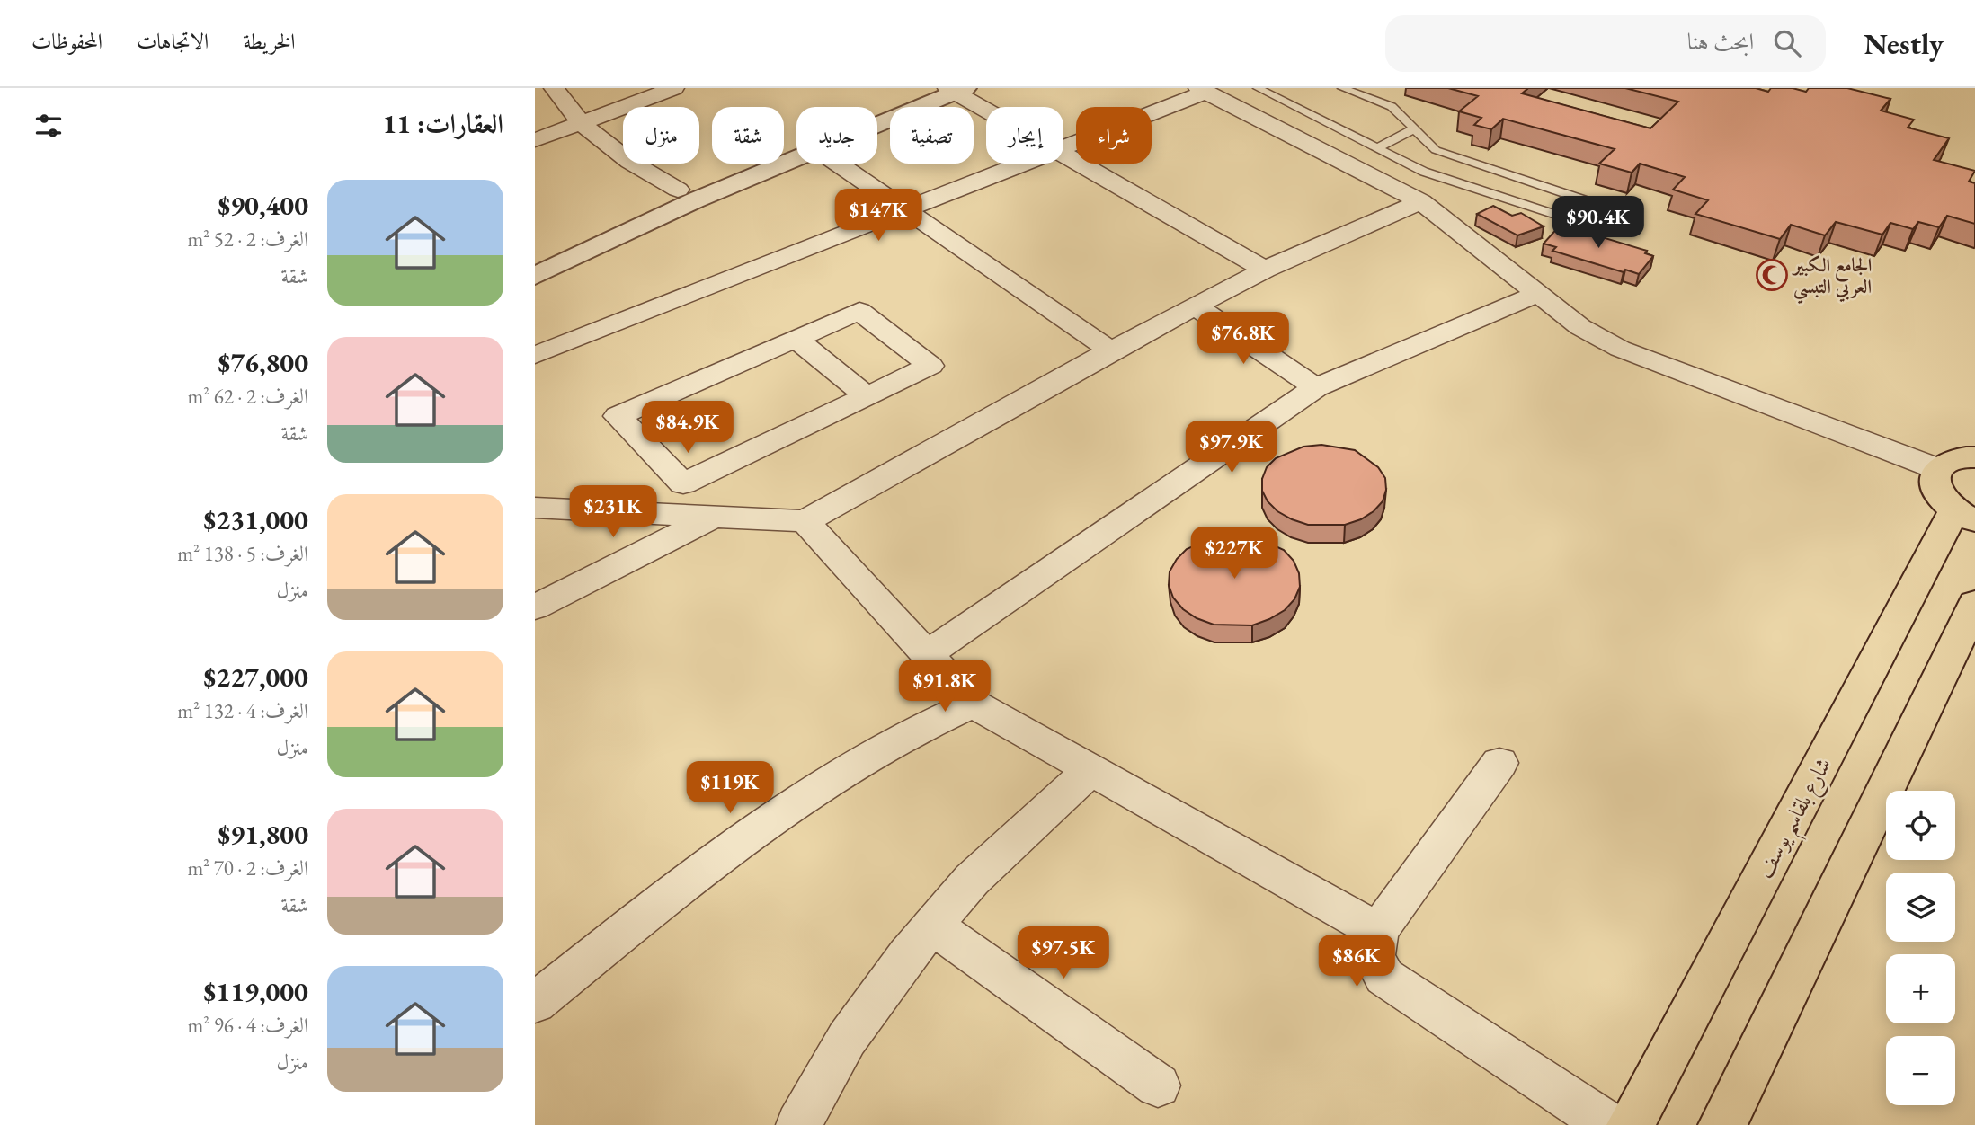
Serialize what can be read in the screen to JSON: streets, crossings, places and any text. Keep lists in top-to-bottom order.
{
  "streets": {
    "main road": ["شارع بلقاسم يوسف"]
  },
  "places": {
    "mosque": ["الجامع الكبير العربي التبسي"]
  },
  "page": {
    "header": "Nestly",
    "search": "ابحث هنا",
    "nav": ["الخريطة", "الاتجاهات", "المحفوظات"],
    "heading": "العقارات: 11",
    "chip": [
      "شراء",
      "إيجار",
      "تصفية",
      "جديد",
      "شقة",
      "منزل"
    ],
    "list": [
      {
        "name": "$90,400",
        "note": "الغرف: 2 · 52 m² · شقة"
      },
      {
        "name": "$76,800",
        "note": "الغرف: 2 · 62 m² · شقة"
      },
      {
        "name": "$231,000",
        "note": "الغرف: 5 · 138 m² · منزل"
      },
      {
        "name": "$227,000",
        "note": "الغرف: 4 · 132 m² · منزل"
      },
      {
        "name": "$91,800",
        "note": "الغرف: 2 · 70 m² · شقة"
      },
      {
        "name": "$119,000",
        "note": "الغرف: 4 · 96 m² · منزل"
      }
    ],
    "price": [
      "$147K",
      "$90.4K",
      "$76.8K",
      "$84.9K",
      "$97.9K",
      "$231K",
      "$227K",
      "$91.8K",
      "$119K",
      "$97.5K",
      "$86K"
    ],
    "map_buttons": ["+", "−"]
  }
}
